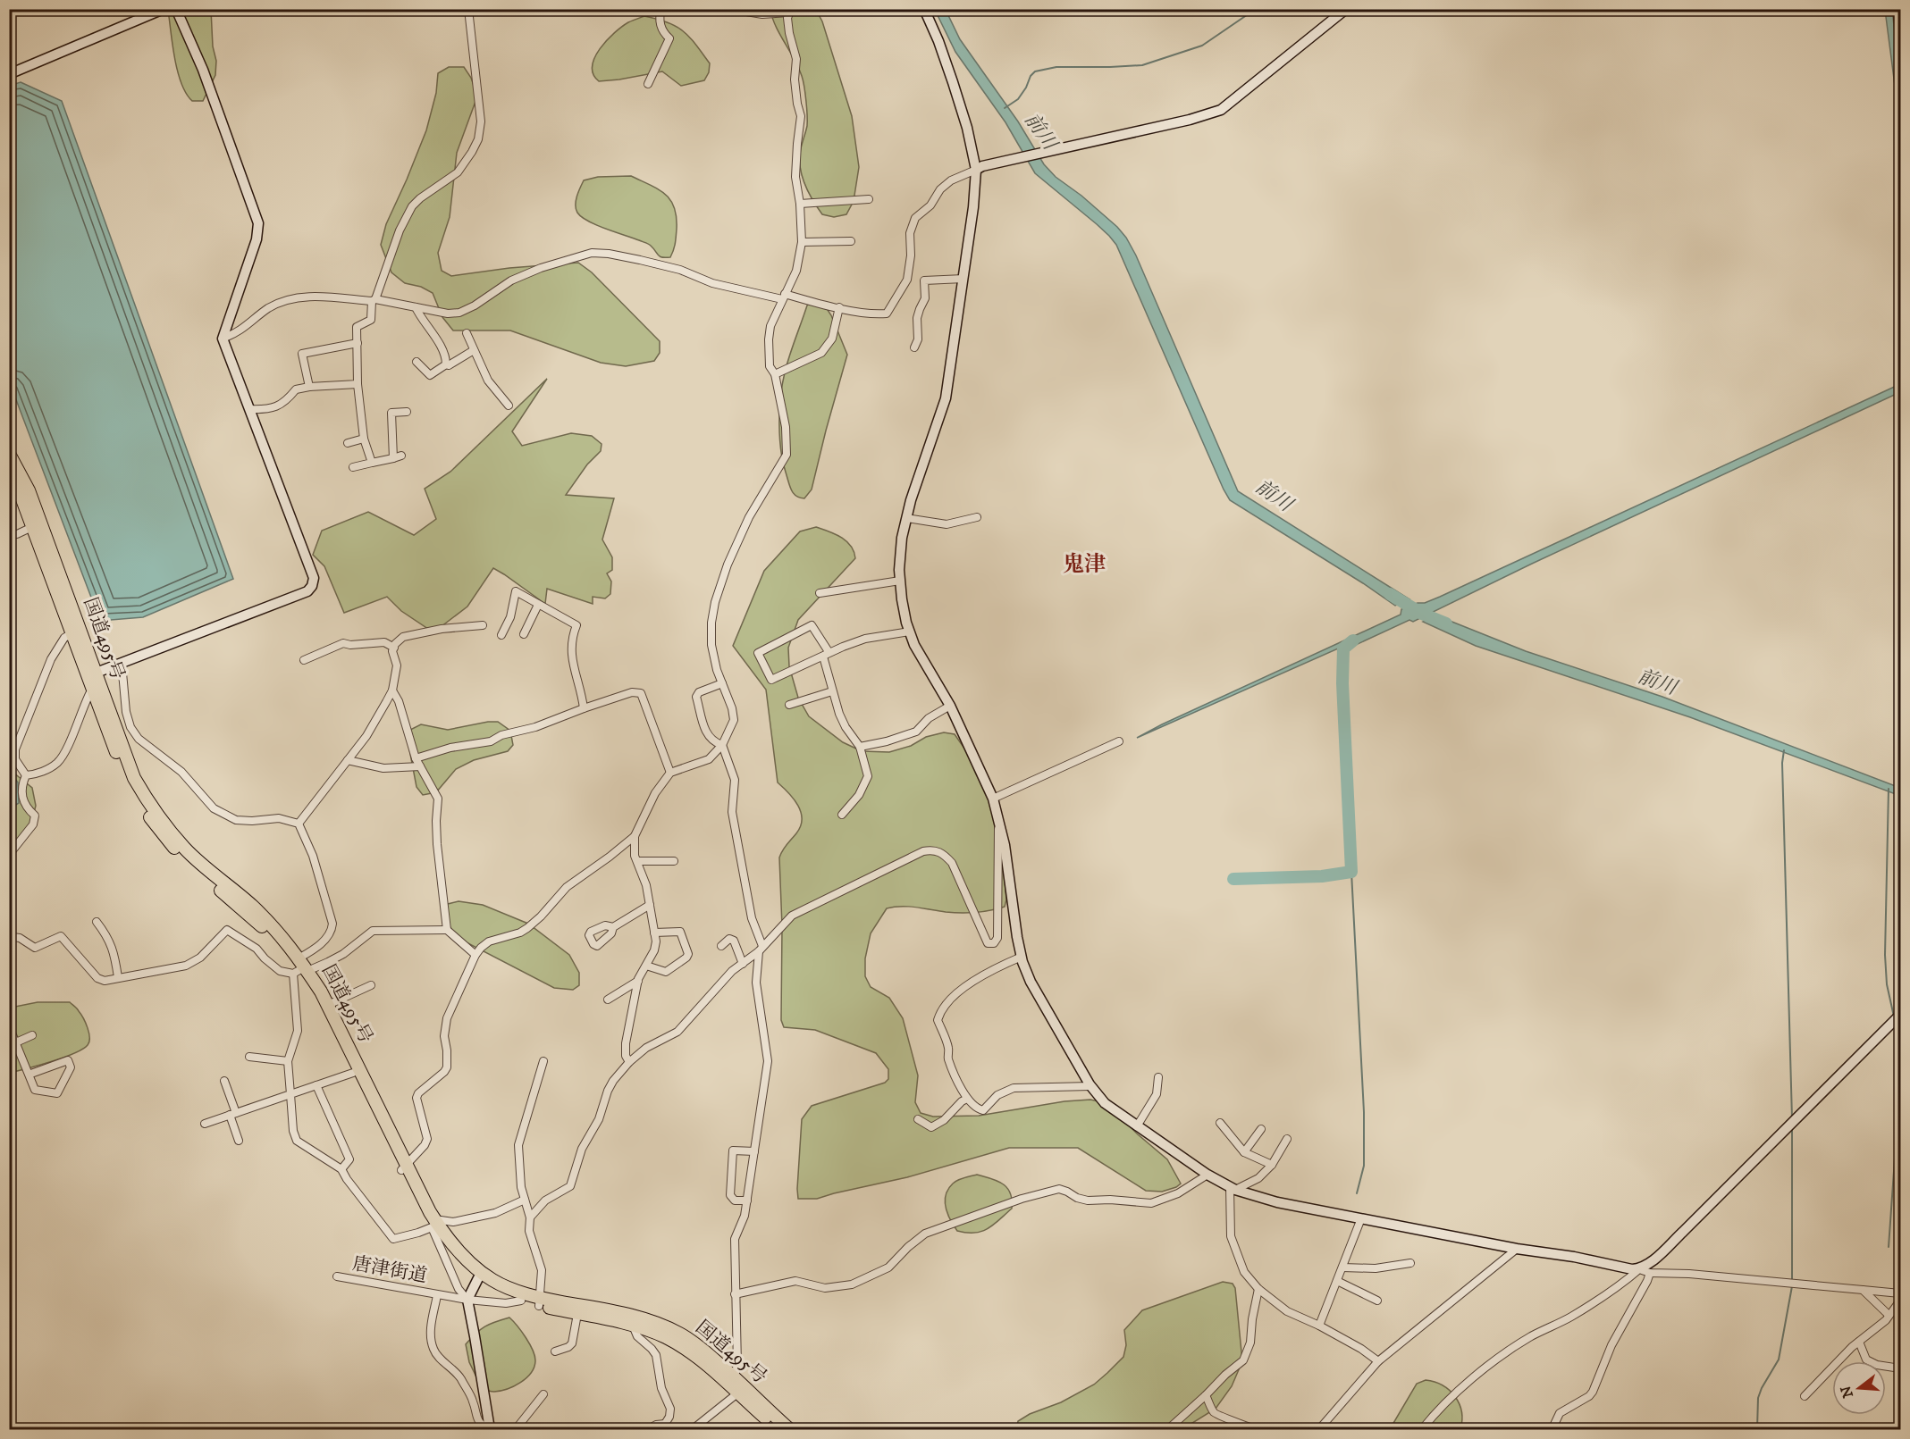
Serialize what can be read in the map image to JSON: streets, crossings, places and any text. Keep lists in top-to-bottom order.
{
  "streets": {
    "highway": ["国道495号"],
    "street": ["唐津街道"]
  },
  "crossings": [
    ["国道495号", "唐津街道"]
  ],
  "districts": ["鬼津"],
  "water": ["前川"],
  "north": "left"
}
